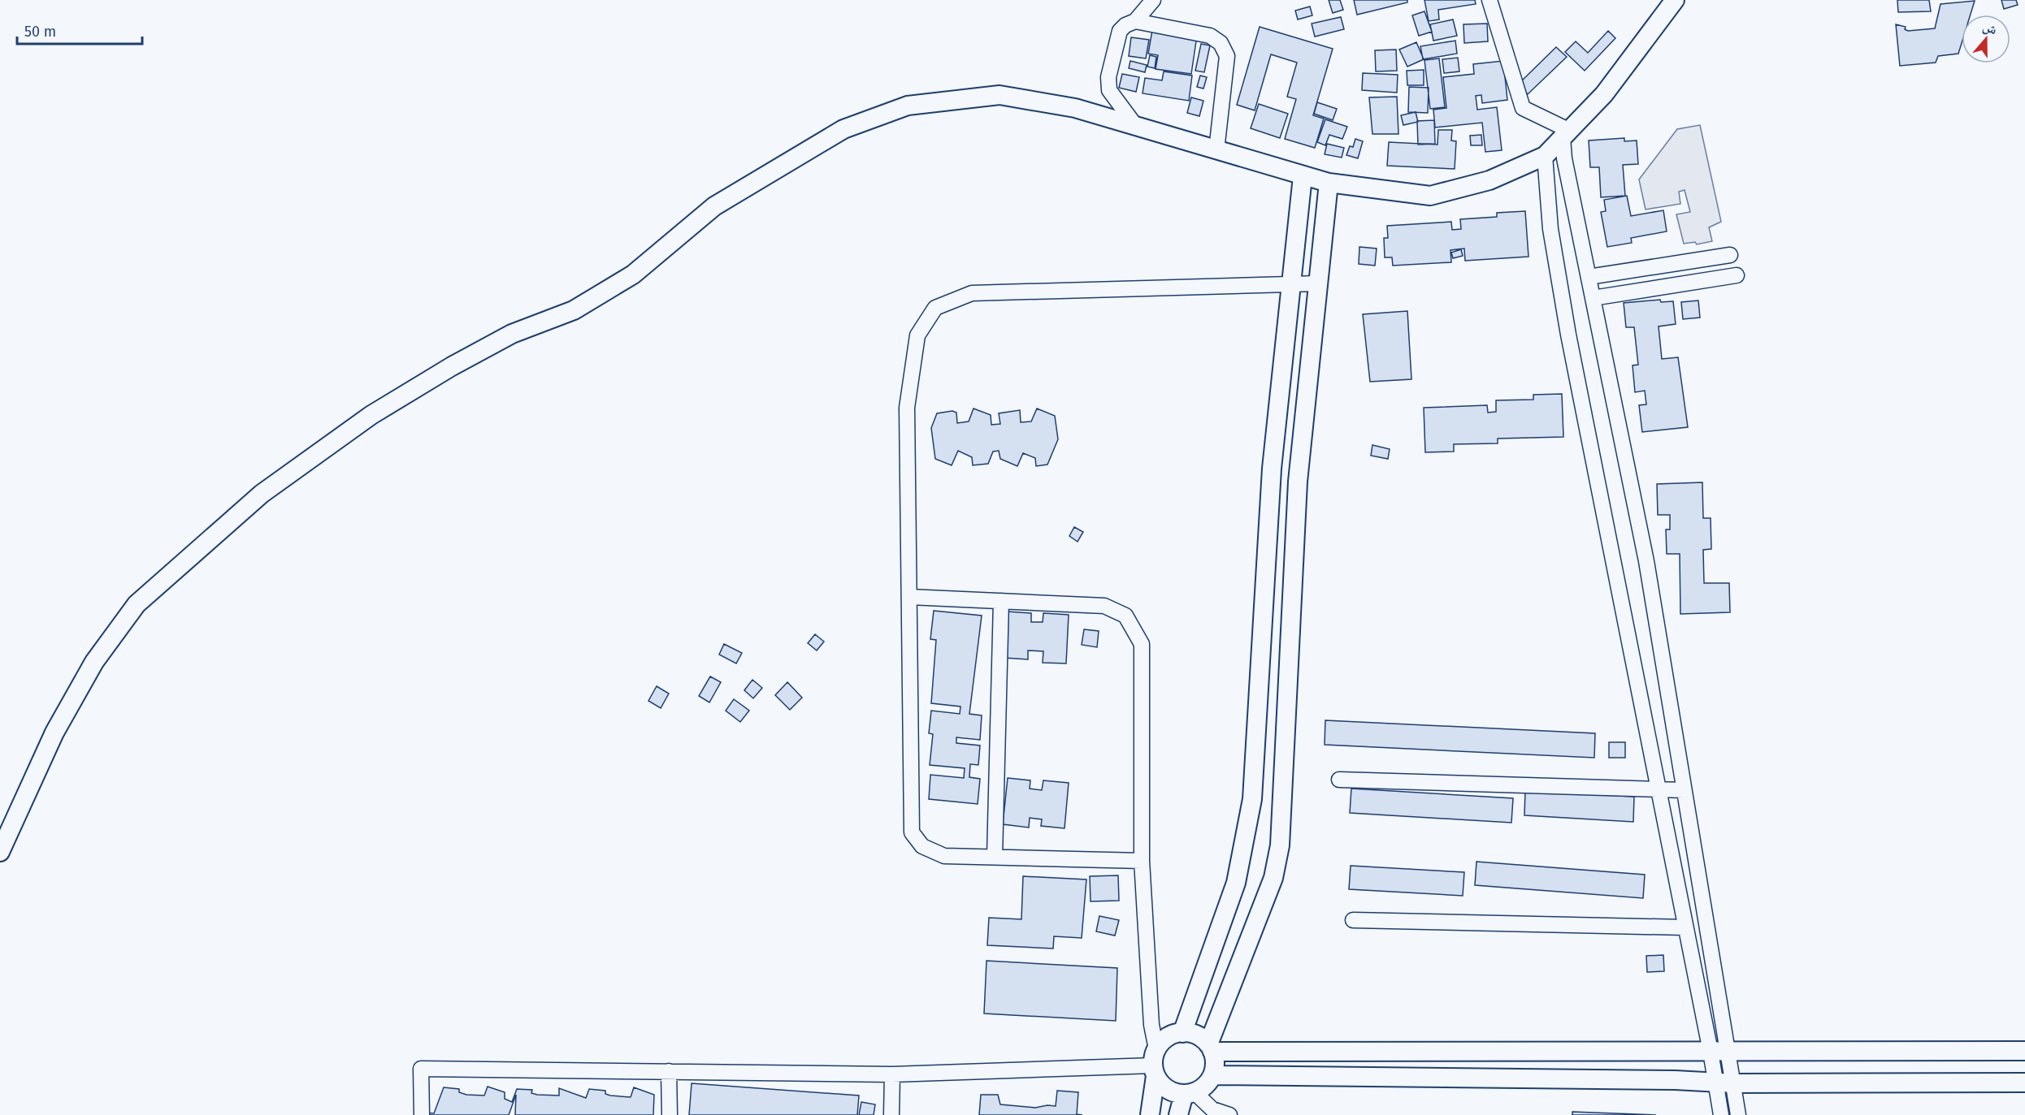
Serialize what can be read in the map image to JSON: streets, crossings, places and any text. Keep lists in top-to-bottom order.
{
  "scale_bar": "50 m",
  "north": "top"
}
